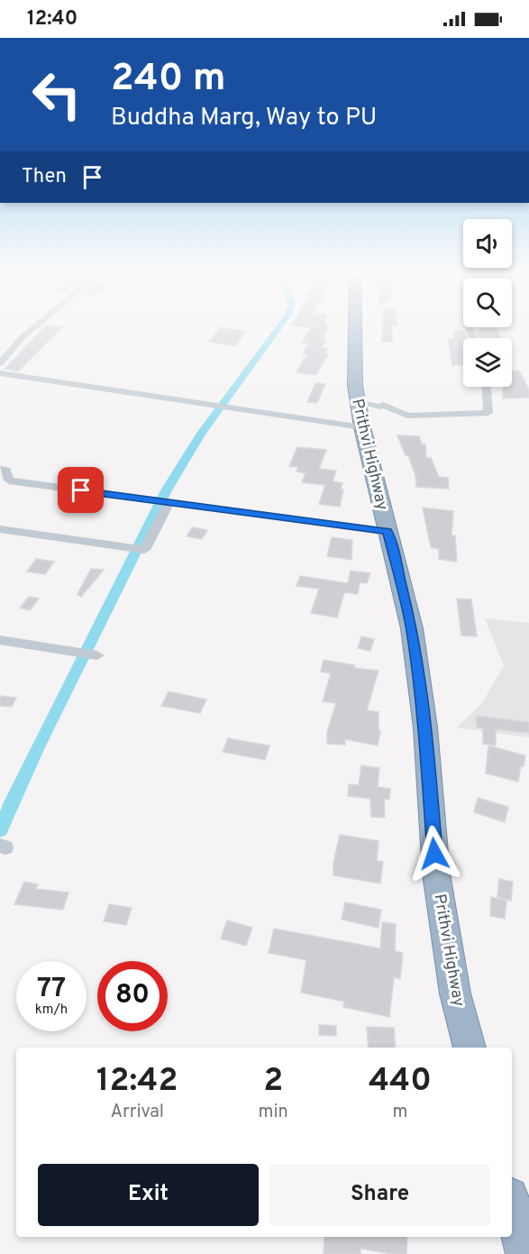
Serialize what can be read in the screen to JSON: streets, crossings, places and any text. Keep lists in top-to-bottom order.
{
  "streets": {
    "highway": ["Prithvi Highway"]
  },
  "page": {
    "status": "12:40",
    "turn": ["240 m", "Buddha Marg, Way to PU"],
    "then": "Then",
    "speed": "77 km/h",
    "limit": "80",
    "eta": [
      "12:42",
      "Arrival",
      "2",
      "min",
      "440",
      "m"
    ],
    "buttons": ["Exit", "Share"]
  }
}
